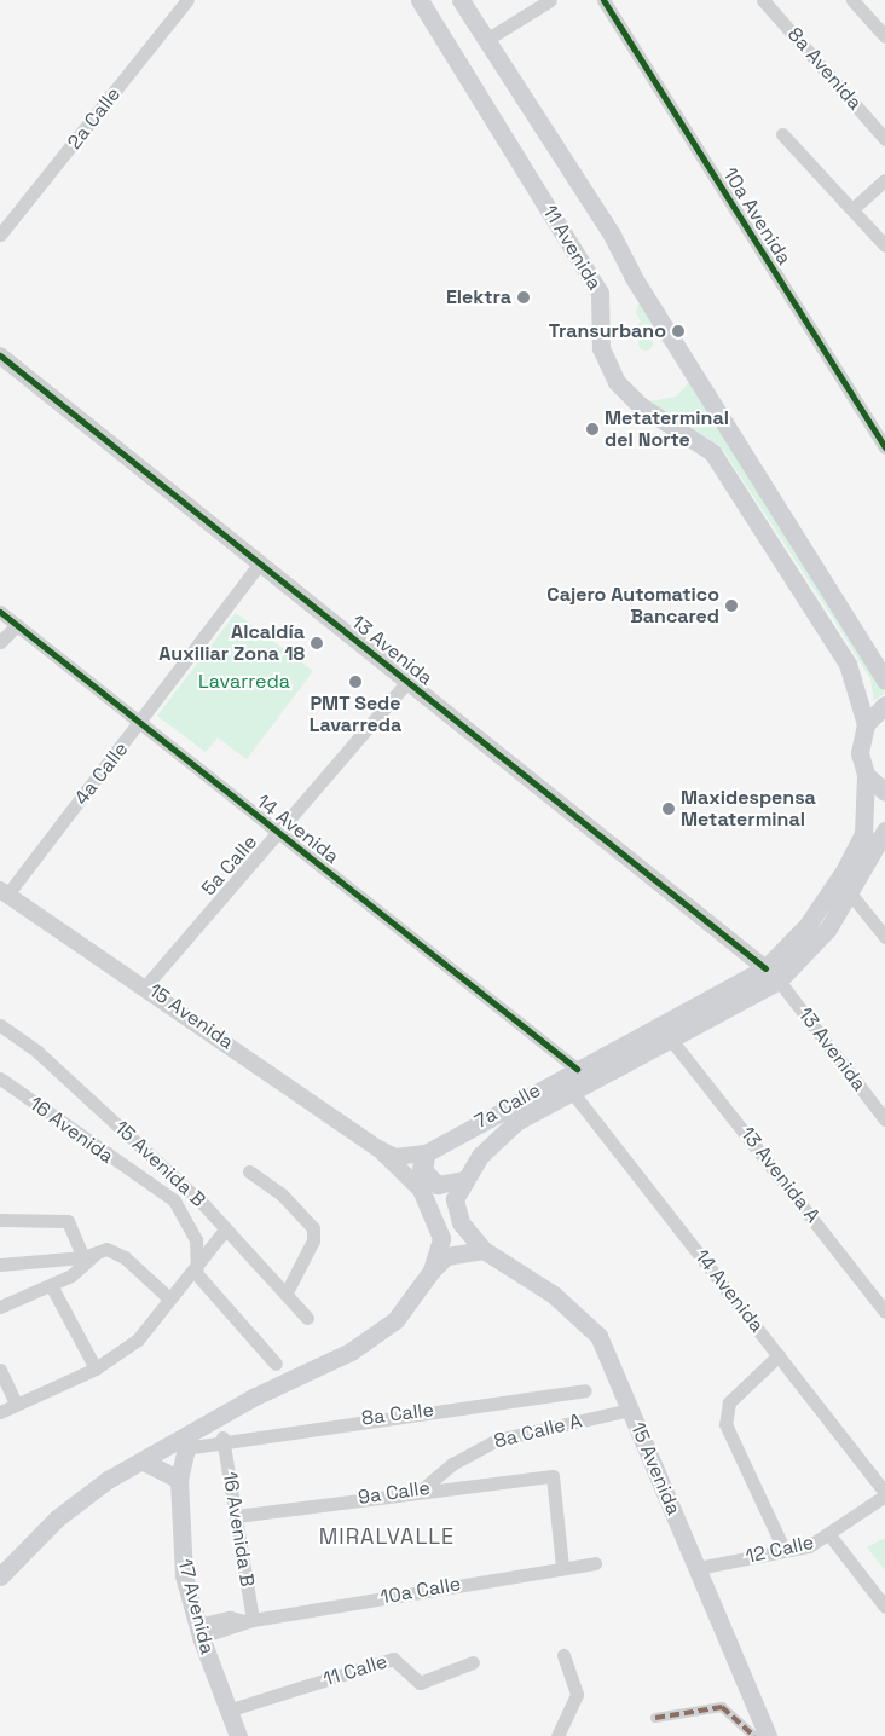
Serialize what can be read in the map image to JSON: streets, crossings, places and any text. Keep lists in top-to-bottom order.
{
  "streets": {
    "main road": [
      "11 Avenida",
      "15 Avenida",
      "7a Calle",
      "17 Avenida"
    ],
    "street": [
      "8a Avenida",
      "2a Calle",
      "10a Avenida",
      "13 Avenida",
      "4a Calle",
      "14 Avenida",
      "5a Calle",
      "16 Avenida",
      "15 Avenida B",
      "13 Avenida A",
      "8a Calle",
      "8a Calle A",
      "9a Calle",
      "16 Avenida B",
      "12 Calle",
      "10a Calle",
      "11 Calle"
    ]
  },
  "crossings": [
    ["11 Avenida", "7a Calle"],
    ["13 Avenida", "4a Calle"],
    ["13 Avenida", "5a Calle"],
    ["13 Avenida", "7a Calle"],
    ["4a Calle", "14 Avenida"],
    ["4a Calle", "15 Avenida"],
    ["14 Avenida", "5a Calle"],
    ["14 Avenida", "7a Calle"],
    ["14 Avenida", "12 Calle"],
    ["5a Calle", "15 Avenida"],
    ["15 Avenida", "7a Calle"],
    ["15 Avenida", "8a Calle A"],
    ["15 Avenida", "12 Calle"],
    ["7a Calle", "13 Avenida A"],
    ["8a Calle", "16 Avenida B"],
    ["8a Calle", "17 Avenida"],
    ["8a Calle A", "9a Calle"],
    ["9a Calle", "16 Avenida B"],
    ["9a Calle", "10a Calle"],
    ["16 Avenida B", "10a Calle"],
    ["10a Calle", "17 Avenida"],
    ["17 Avenida", "11 Calle"]
  ],
  "districts": ["MIRALVALLE"],
  "parks": ["Lavarreda"],
  "places": [
    "Elektra",
    "Transurbano",
    "Metaterminal del Norte",
    "Cajero Automatico Bancared",
    "Alcaldía Auxiliar Zona 18",
    "PMT Sede Lavarreda",
    "Maxidespensa Metaterminal"
  ]
}
